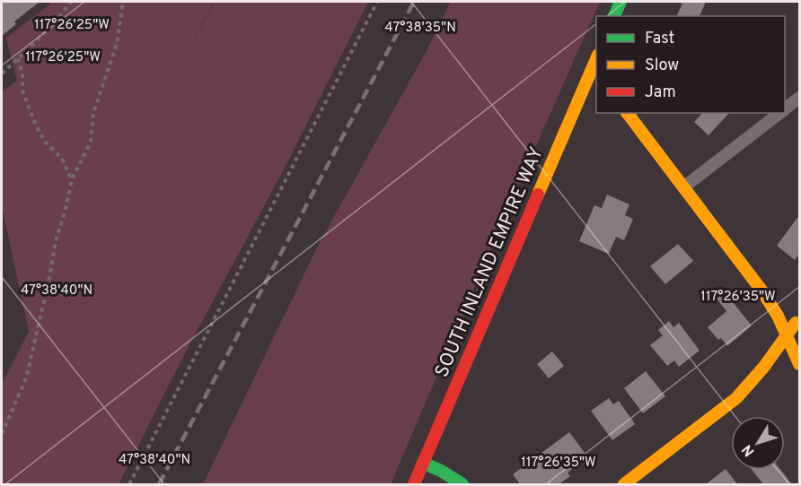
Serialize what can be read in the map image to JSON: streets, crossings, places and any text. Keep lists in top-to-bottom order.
{
  "streets": {
    "street": ["SOUTH INLAND EMPIRE WAY"]
  },
  "legend": ["Fast", "Slow", "Jam"],
  "north": "bottom left",
  "coordinates": [
    "117°26'25\"W",
    "47°38'35\"N",
    "47°38'40\"N",
    "117°26'35\"W"
  ]
}
